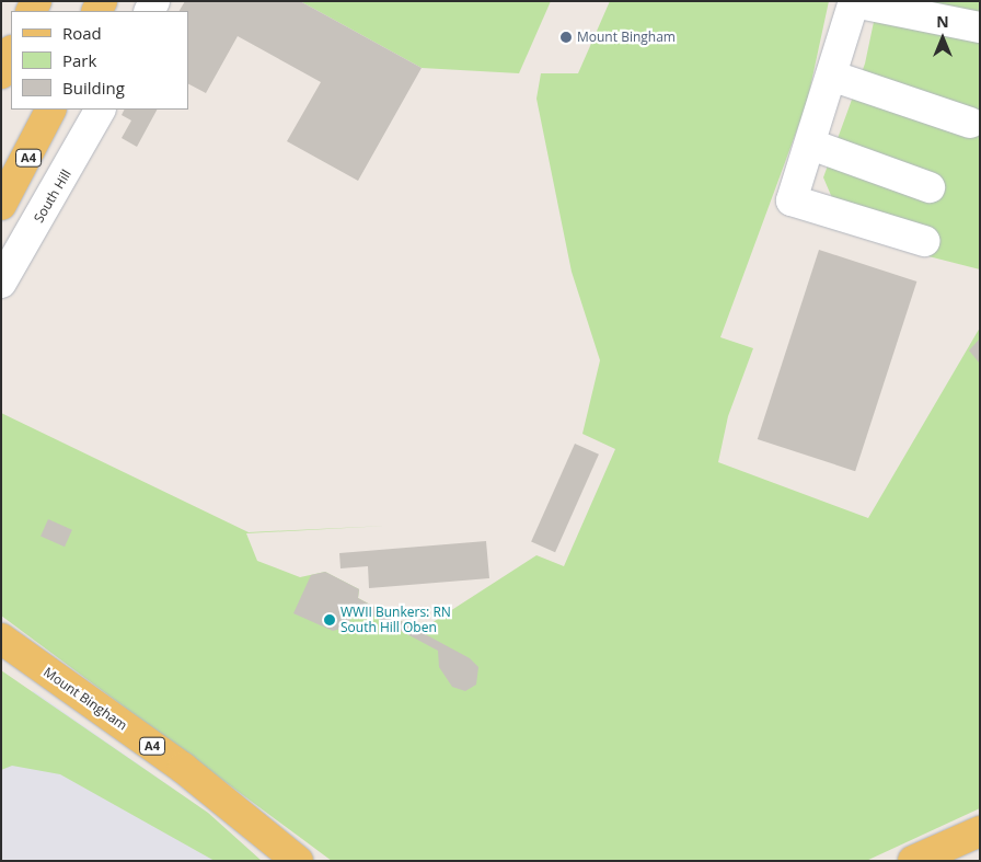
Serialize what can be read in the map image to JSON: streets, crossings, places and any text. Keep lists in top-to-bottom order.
{
  "streets": {
    "main road": ["A4", "Mount Bingham"],
    "street": ["South Hill"]
  },
  "places": ["Mount Bingham", "WWII Bunkers: RN South Hill Oben"],
  "legend": ["Road", "Park", "Building"],
  "north": "top"
}
